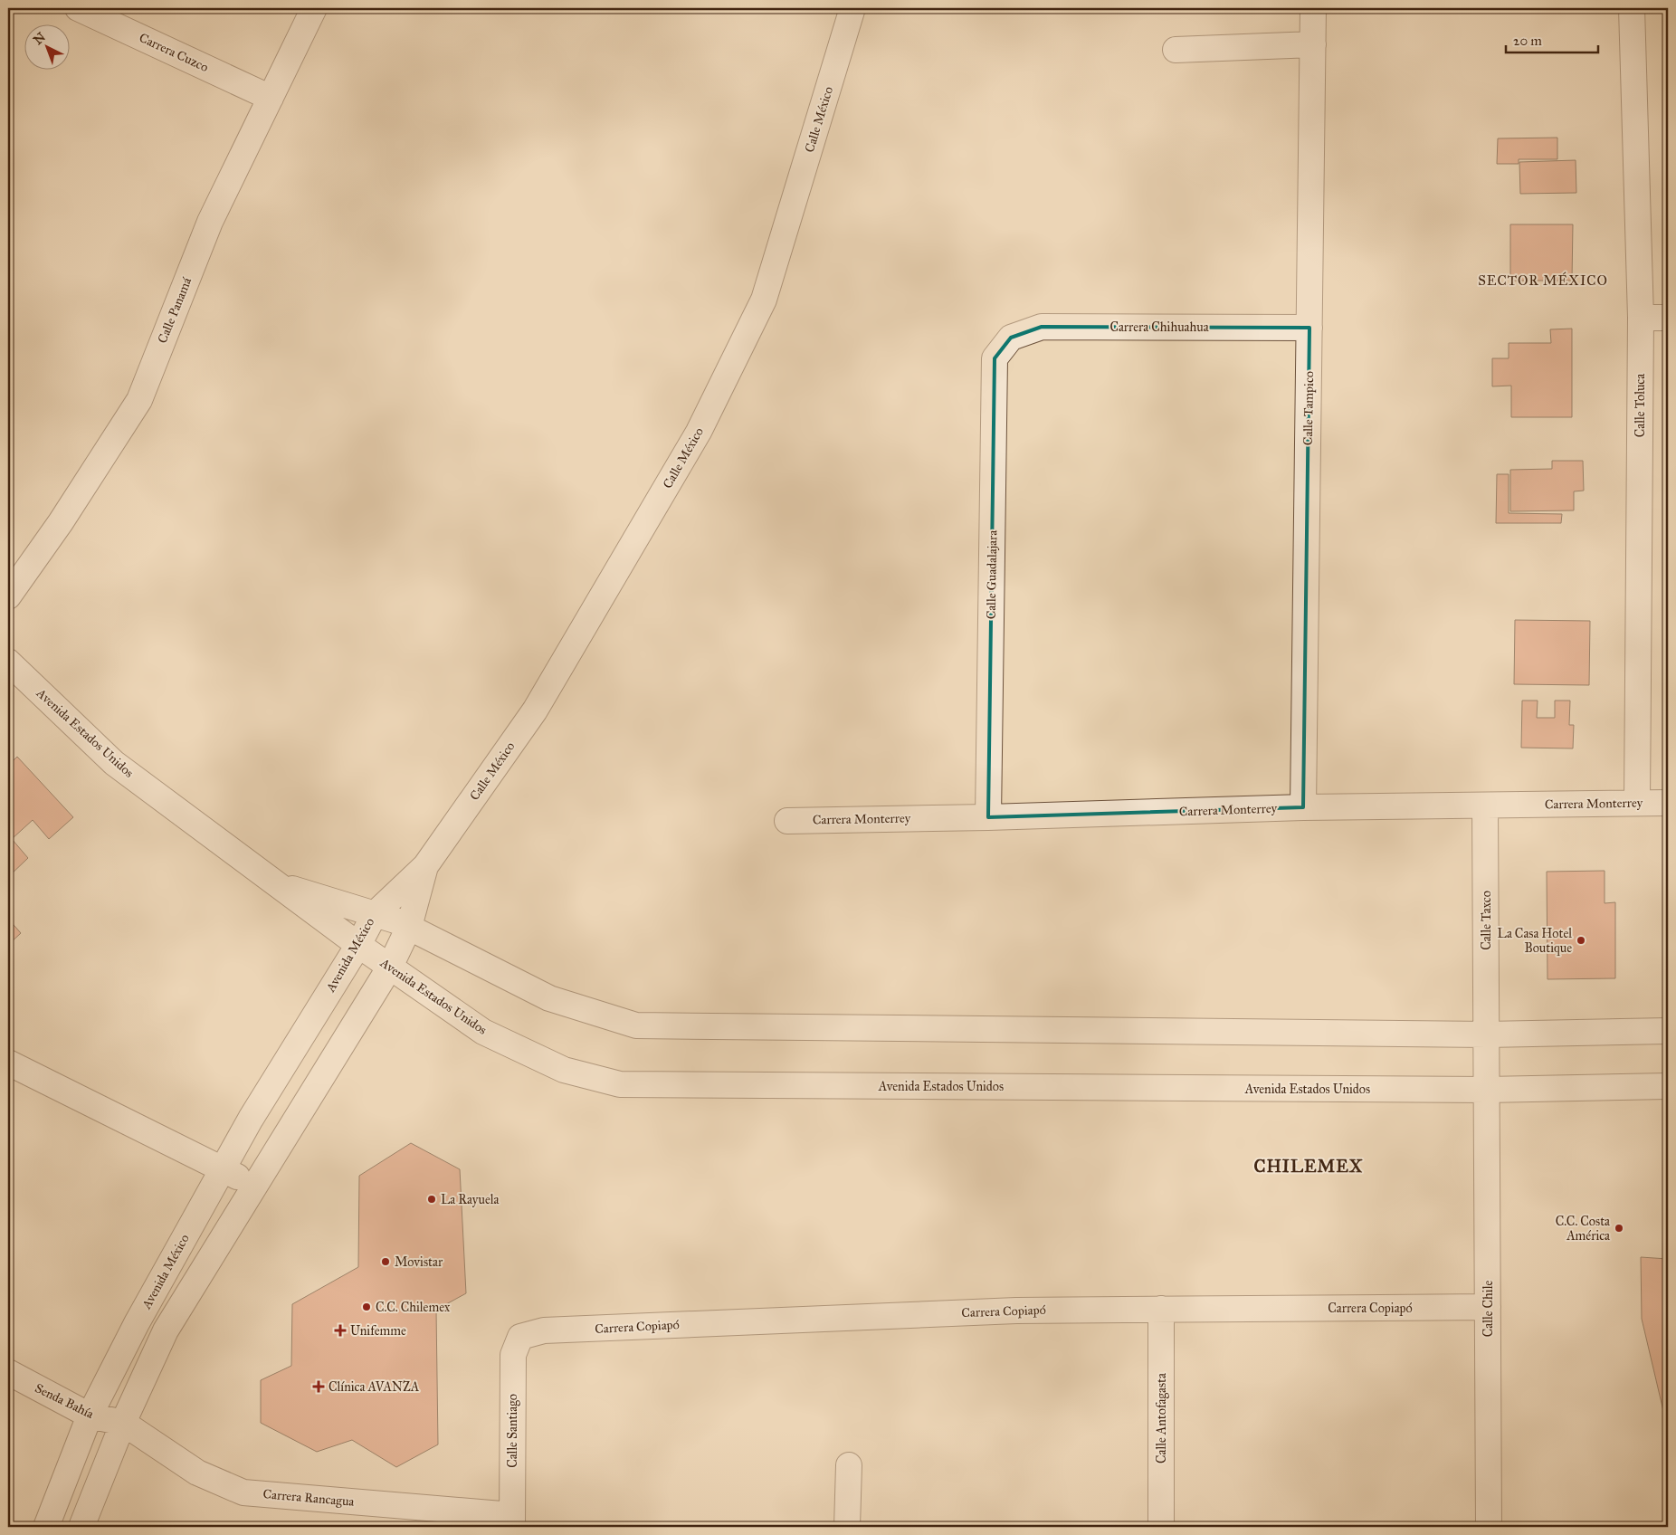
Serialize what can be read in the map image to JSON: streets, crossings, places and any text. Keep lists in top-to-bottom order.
{
  "streets": {
    "street": [
      "Carrera Cuzco",
      "Calle México",
      "Calle Panamá",
      "Carrera Chihuahua",
      "Calle Toluca",
      "Calle Tampico",
      "Calle Guadalajara",
      "Avenida Estados Unidos",
      "Carrera Monterrey",
      "Calle Taxco",
      "Avenida México",
      "Carrera Copiapó",
      "Calle Chile",
      "Senda Bahía",
      "Calle Antofagasta",
      "Calle Santiago",
      "Carrera Rancagua"
    ]
  },
  "crossings": [
    ["Carrera Cuzco", "Calle Panamá"],
    ["Calle México", "Avenida México"],
    ["Carrera Chihuahua", "Calle Tampico"],
    ["Carrera Chihuahua", "Calle Guadalajara"],
    ["Calle Toluca", "Carrera Monterrey"],
    ["Calle Tampico", "Carrera Monterrey"],
    ["Calle Guadalajara", "Carrera Monterrey"],
    ["Avenida Estados Unidos", "Calle Taxco"],
    ["Avenida Estados Unidos", "Avenida México"],
    ["Avenida Estados Unidos", "Calle Chile"],
    ["Carrera Monterrey", "Calle Taxco"],
    ["Calle Taxco", "Calle Chile"],
    ["Avenida México", "Senda Bahía"],
    ["Carrera Copiapó", "Calle Chile"],
    ["Carrera Copiapó", "Calle Antofagasta"],
    ["Carrera Copiapó", "Calle Santiago"],
    ["Senda Bahía", "Carrera Rancagua"],
    ["Calle Santiago", "Carrera Rancagua"]
  ],
  "districts": ["SECTOR MÉXICO", "CHILEMEX"],
  "places": {
    "other": [
      "La Casa Hotel Boutique",
      "La Rayuela",
      "C.C. Costa América",
      "Movistar",
      "C.C. Chilemex"
    ],
    "health": ["Unifemme", "Clínica AVANZA"]
  },
  "scale_bar": "20 m",
  "north": "top left"
}
